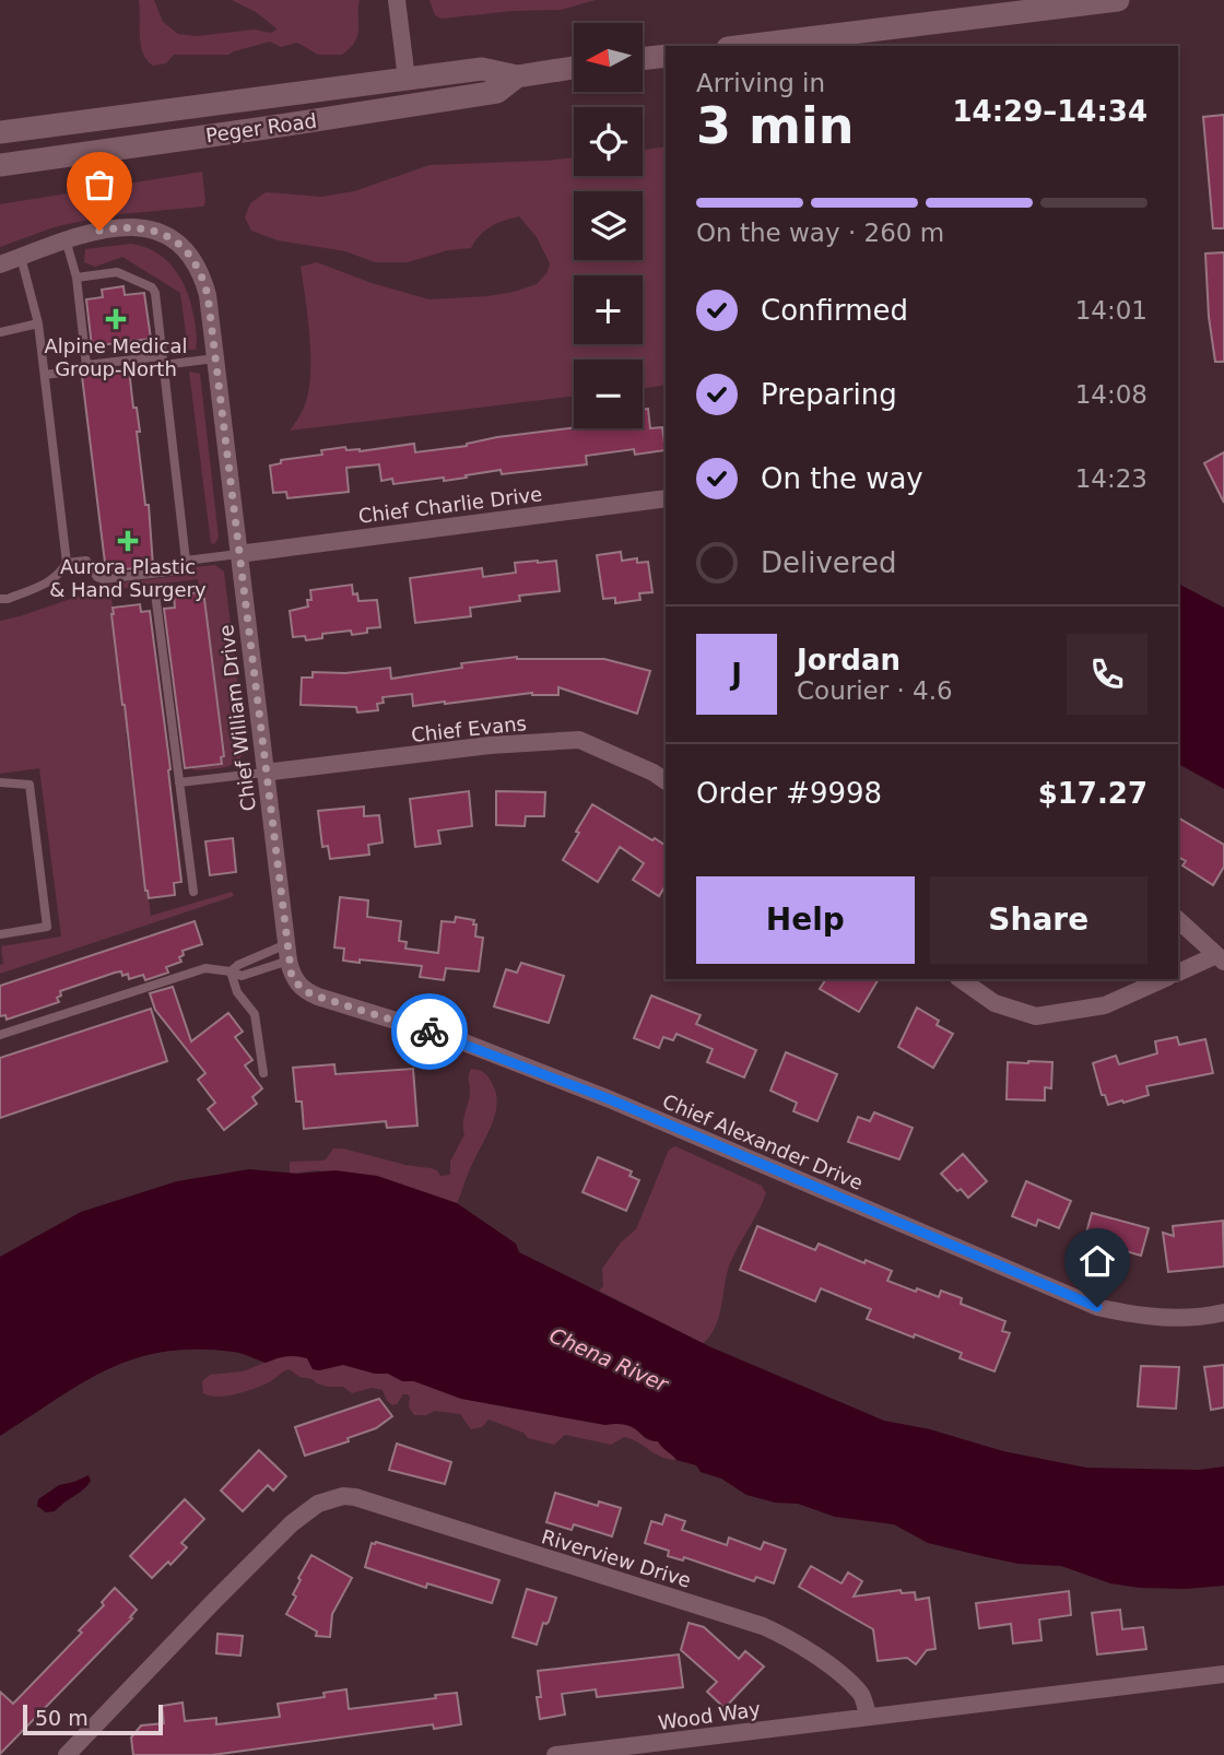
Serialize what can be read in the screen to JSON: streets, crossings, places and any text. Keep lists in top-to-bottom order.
{
  "streets": {
    "main road": ["Peger Road"],
    "street": [
      "Chief Charlie Drive",
      "Chief William Drive",
      "Chief Evans",
      "Chief Alexander Drive",
      "Riverview Drive",
      "Wood Way"
    ]
  },
  "crossings": [
    ["Chief Charlie Drive", "Chief William Drive"],
    ["Chief William Drive", "Chief Evans"],
    ["Chief William Drive", "Chief Alexander Drive"],
    ["Riverview Drive", "Wood Way"]
  ],
  "water": ["Chena River"],
  "places": {
    "health": ["Alpine Medical Group-North", "Aurora Plastic & Hand Surgery"]
  },
  "scale_bar": "50 m",
  "north": "left",
  "page": {
    "map_buttons": ["+", "−"],
    "heading": ["3 min", "Arriving in", "14:29–14:34"],
    "panel": [
      "Jordan",
      "Courier · 4.6",
      "Order #9998",
      "$17.27"
    ],
    "bar": "On the way · 260 m",
    "list": [
      ["Confirmed", "14:01"],
      ["Preparing", "14:08"],
      ["On the way", "14:23"],
      "Delivered"
    ],
    "round": "J",
    "buttons": ["Help", "Share"],
    "scale": "50 m"
  }
}
